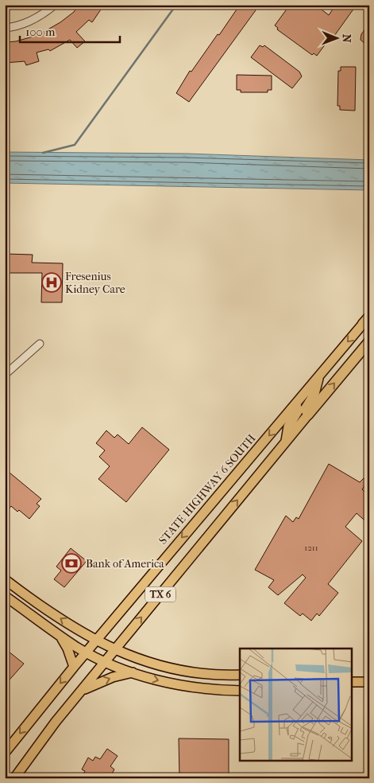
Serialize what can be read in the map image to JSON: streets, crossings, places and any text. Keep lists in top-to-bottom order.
{
  "streets": {
    "highway": ["TX 6"],
    "main road": ["STATE HIGHWAY 6 SOUTH"]
  },
  "places": {
    "hospital": ["Fresenius Kidney Care"],
    "bank": ["Bank of America"]
  },
  "house_numbers": ["1211"],
  "scale_bar": "100 m",
  "north": "right"
}
